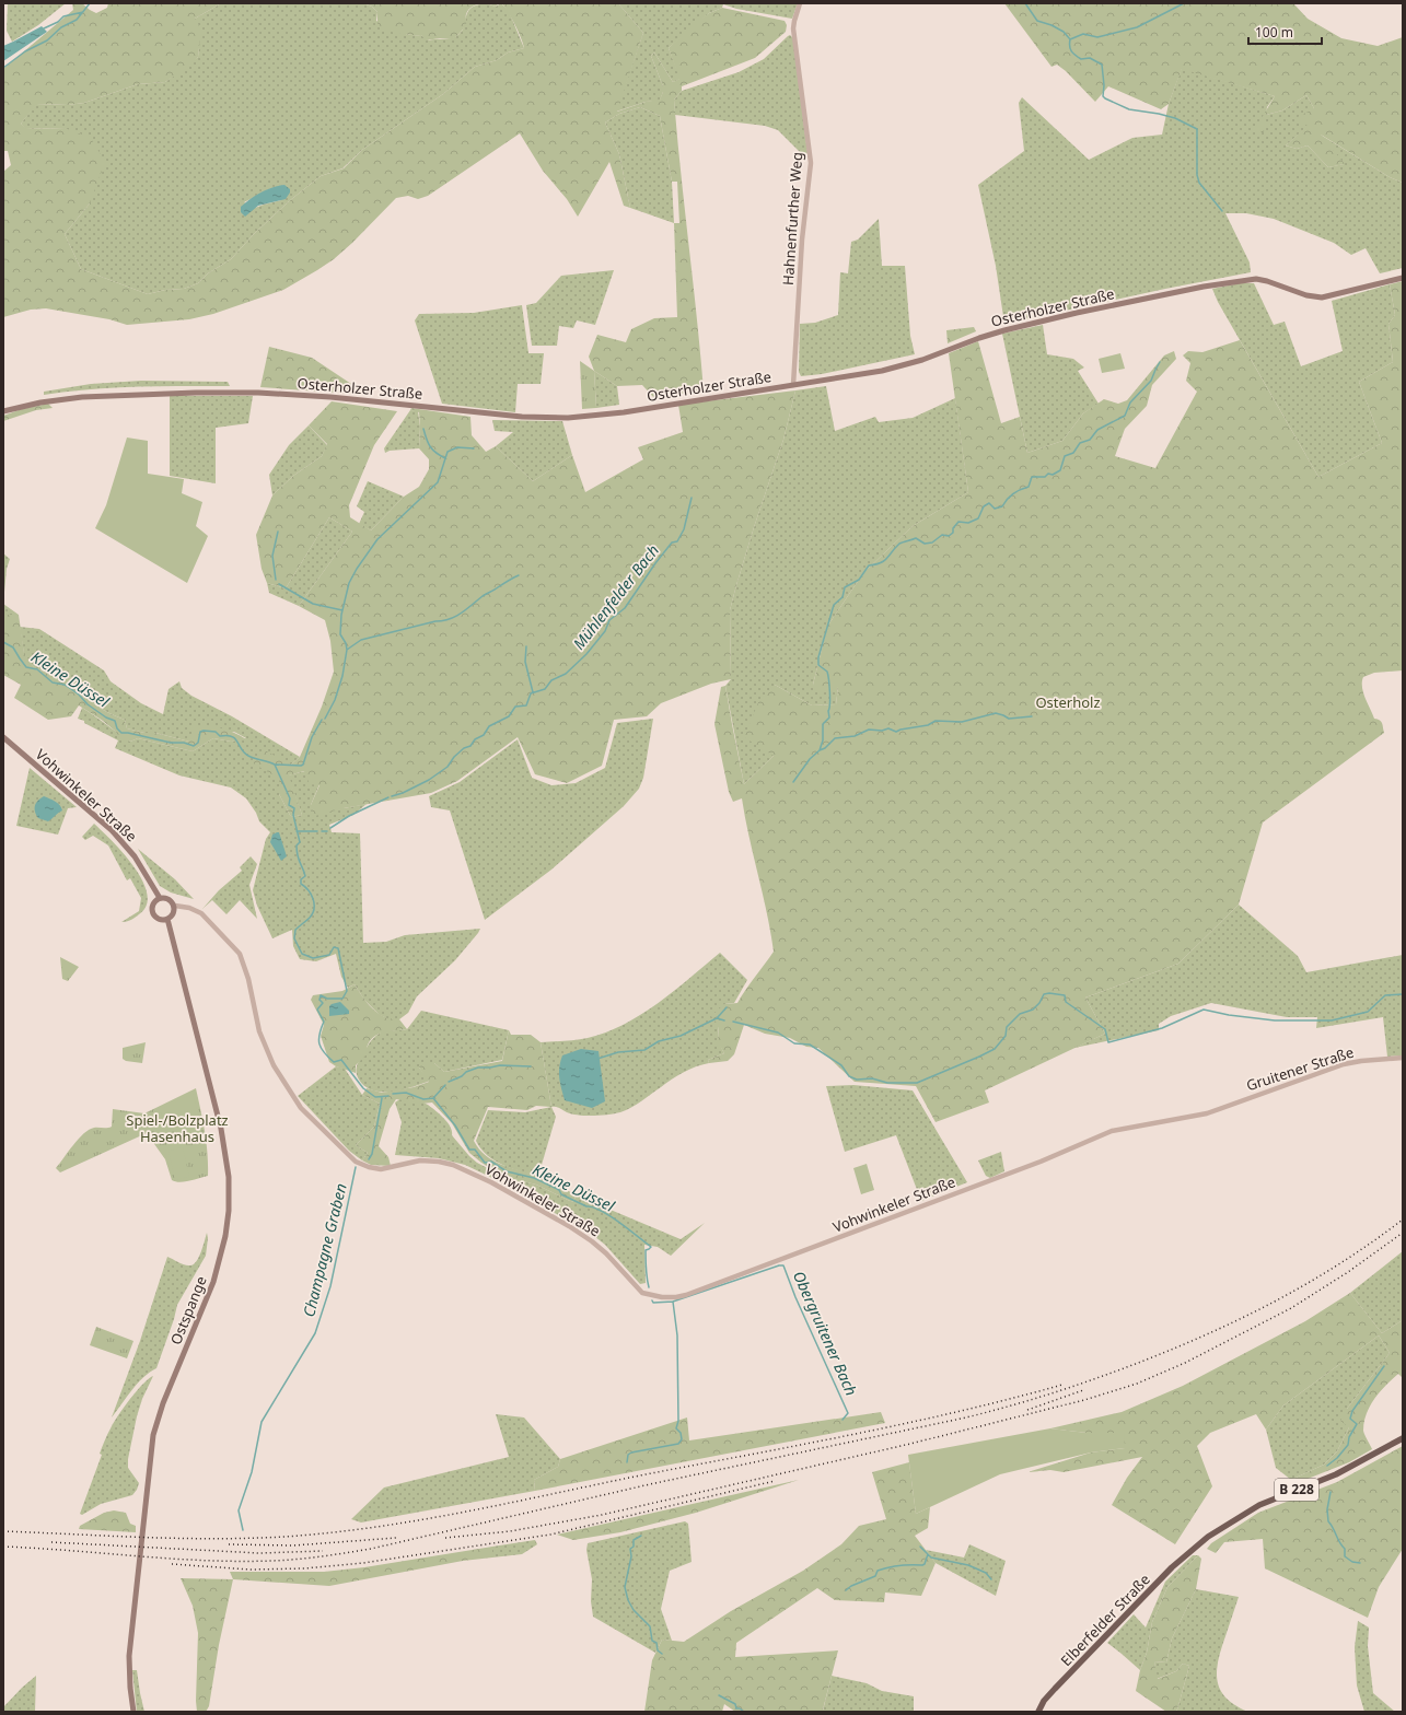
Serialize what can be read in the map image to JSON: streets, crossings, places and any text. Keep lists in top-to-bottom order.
{
  "streets": {
    "main road": [
      "Osterholzer Straße",
      "Vohwinkeler Straße",
      "Ostspange",
      "B 228",
      "Elberfelder Straße"
    ],
    "street": ["Hahnenfurther Weg", "Gruitener Straße"]
  },
  "crossings": [
    ["Hahnenfurther Weg", "Osterholzer Straße"],
    ["Vohwinkeler Straße", "Gruitener Straße"],
    ["Vohwinkeler Straße", "Ostspange"]
  ],
  "water": [
    "Mühlenfelder Bach",
    "Kleine Düssel",
    "Champagne Graben",
    "Obergruitener Bach"
  ],
  "parks": ["Osterholz", "Spiel-/Bolzplatz Hasenhaus"],
  "scale_bar": "100 m"
}
